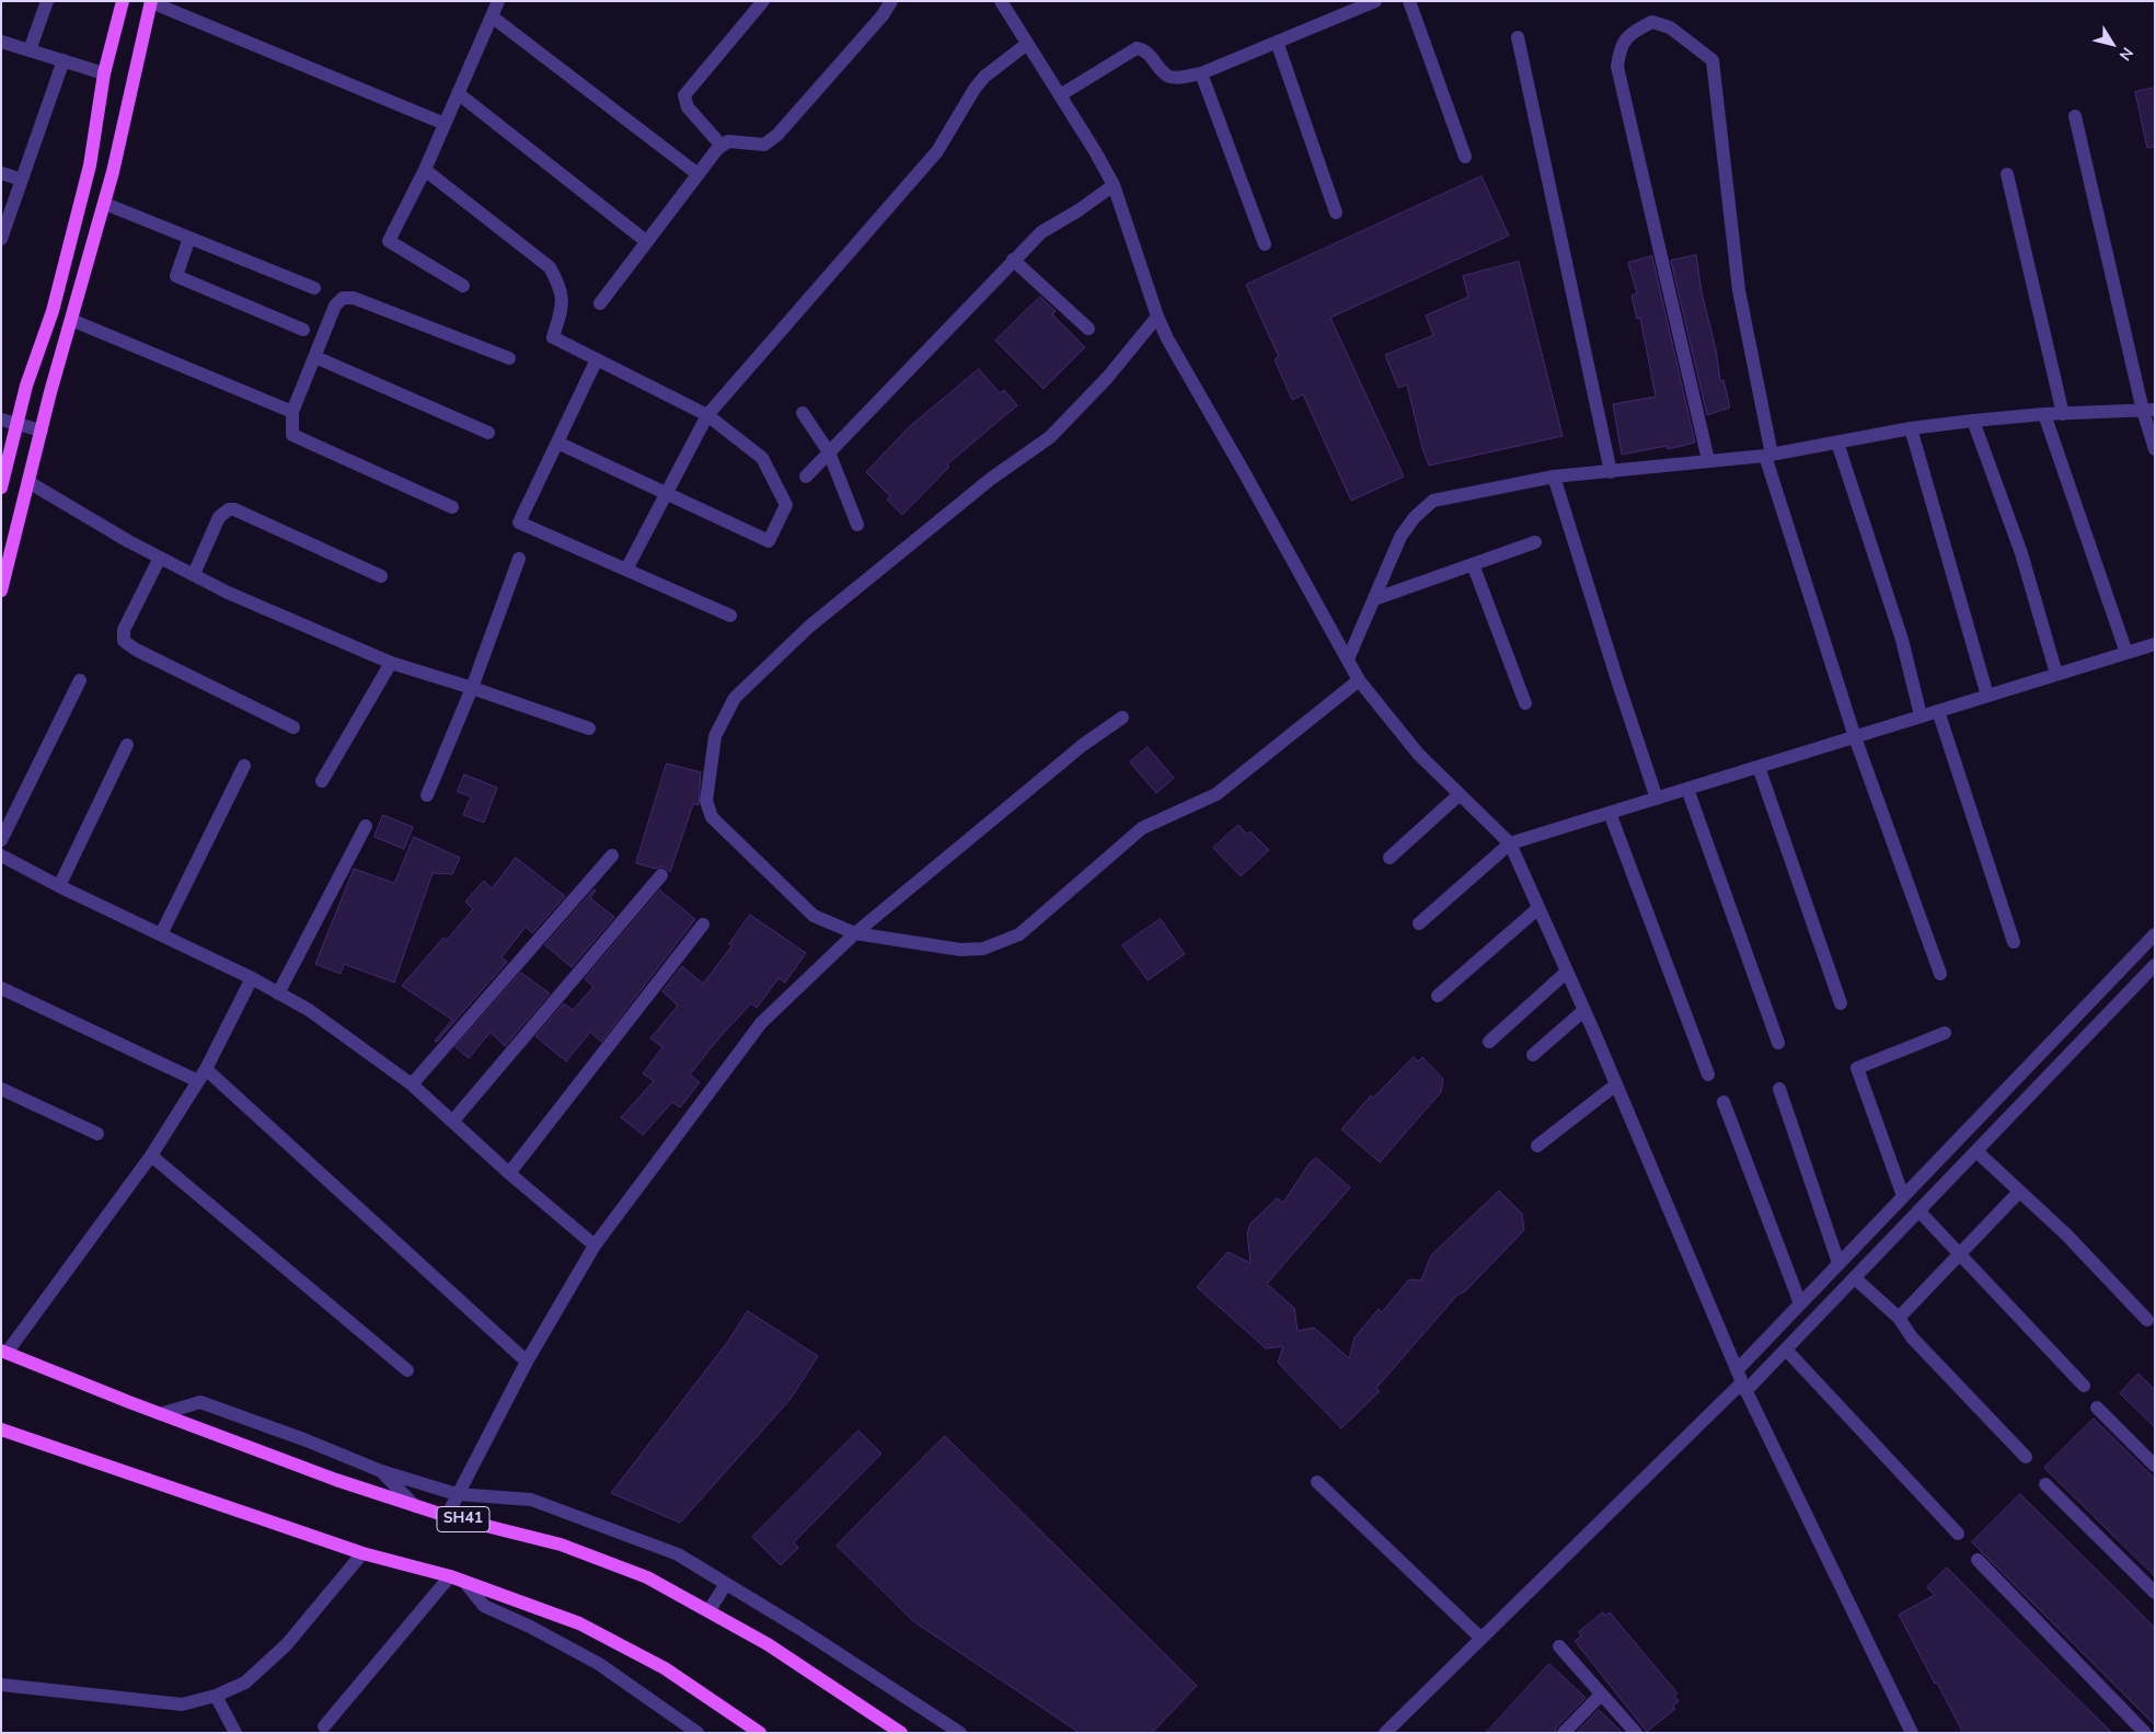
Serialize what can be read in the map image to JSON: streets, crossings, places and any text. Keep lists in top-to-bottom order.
{
  "streets": {
    "main road": ["SH41"]
  },
  "north": "bottom right"
}
